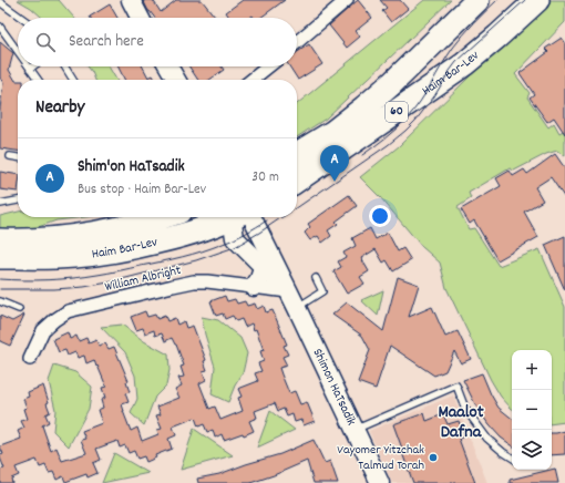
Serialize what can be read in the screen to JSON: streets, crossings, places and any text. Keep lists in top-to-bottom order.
{
  "streets": {
    "highway": ["Haim Bar-Lev", "60"],
    "street": ["William Albright", "Shimon HaTsadik"]
  },
  "crossings": [
    ["Haim Bar-Lev", "Shimon HaTsadik"],
    ["William Albright", "Shimon HaTsadik"]
  ],
  "districts": ["Maalot Dafna"],
  "places": ["Vayomer Yitzchak Talmud Torah"],
  "page": {
    "search": "Search here",
    "heading": "Nearby",
    "list": [
      {
        "mark": "A",
        "name": "Shim'on HaTsadik",
        "note": "Bus stop · Haim Bar-Lev",
        "value": "30 m"
      }
    ],
    "pins": "A",
    "map_buttons": ["+", "−"]
  }
}
